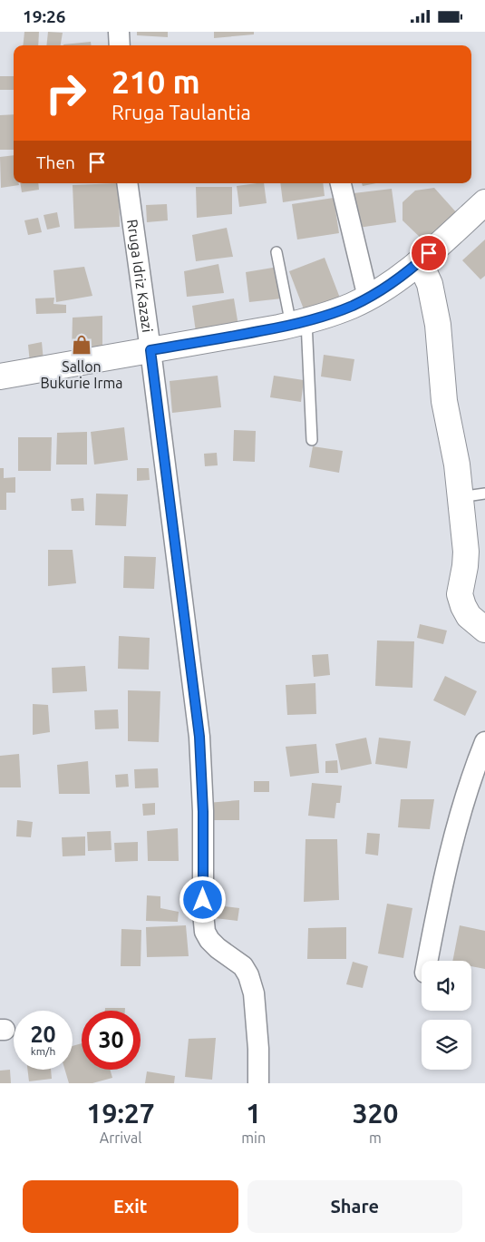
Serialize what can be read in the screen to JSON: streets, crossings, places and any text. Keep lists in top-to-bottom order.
{
  "streets": {
    "street": ["Rruga Idriz Kazazi"]
  },
  "places": {
    "shop": ["Sallon Bukurie Irma"]
  },
  "page": {
    "status": "19:26",
    "turn": ["210 m", "Rruga Taulantia"],
    "then": "Then",
    "speed": "20 km/h",
    "limit": "30",
    "eta": [
      "19:27",
      "Arrival",
      "1",
      "min",
      "320",
      "m"
    ],
    "buttons": ["Exit", "Share"]
  }
}
